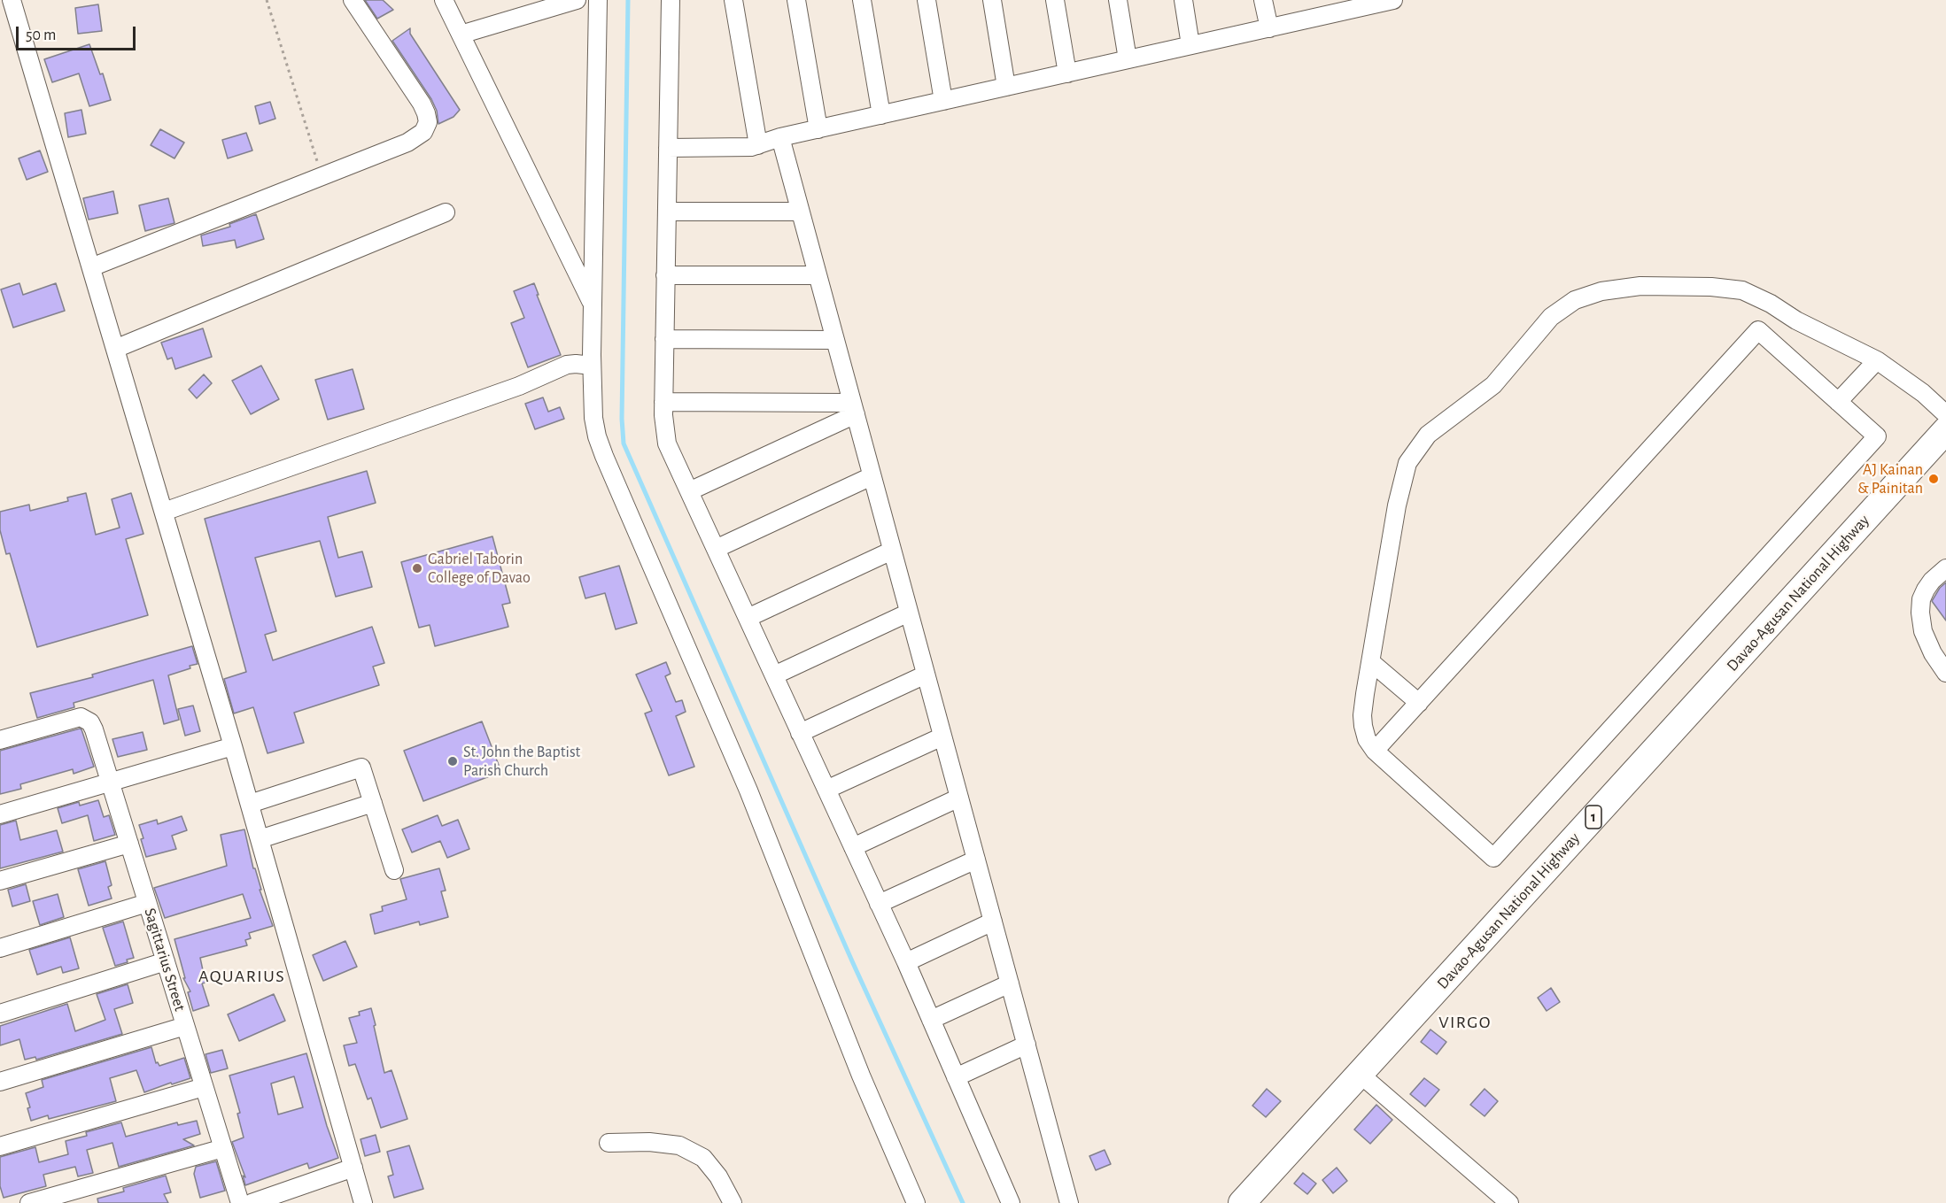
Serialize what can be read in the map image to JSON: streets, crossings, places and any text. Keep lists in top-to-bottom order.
{
  "streets": {
    "highway": ["Davao-Agusan National Highway", "1"],
    "street": ["Sagittarius Street"]
  },
  "districts": ["AQUARIUS", "VIRGO"],
  "places": ["AJ Kainan & Painitan", "Gabriel Taborin College of Davao", "St. John the Baptist Parish Church"],
  "scale_bar": "50 m"
}
